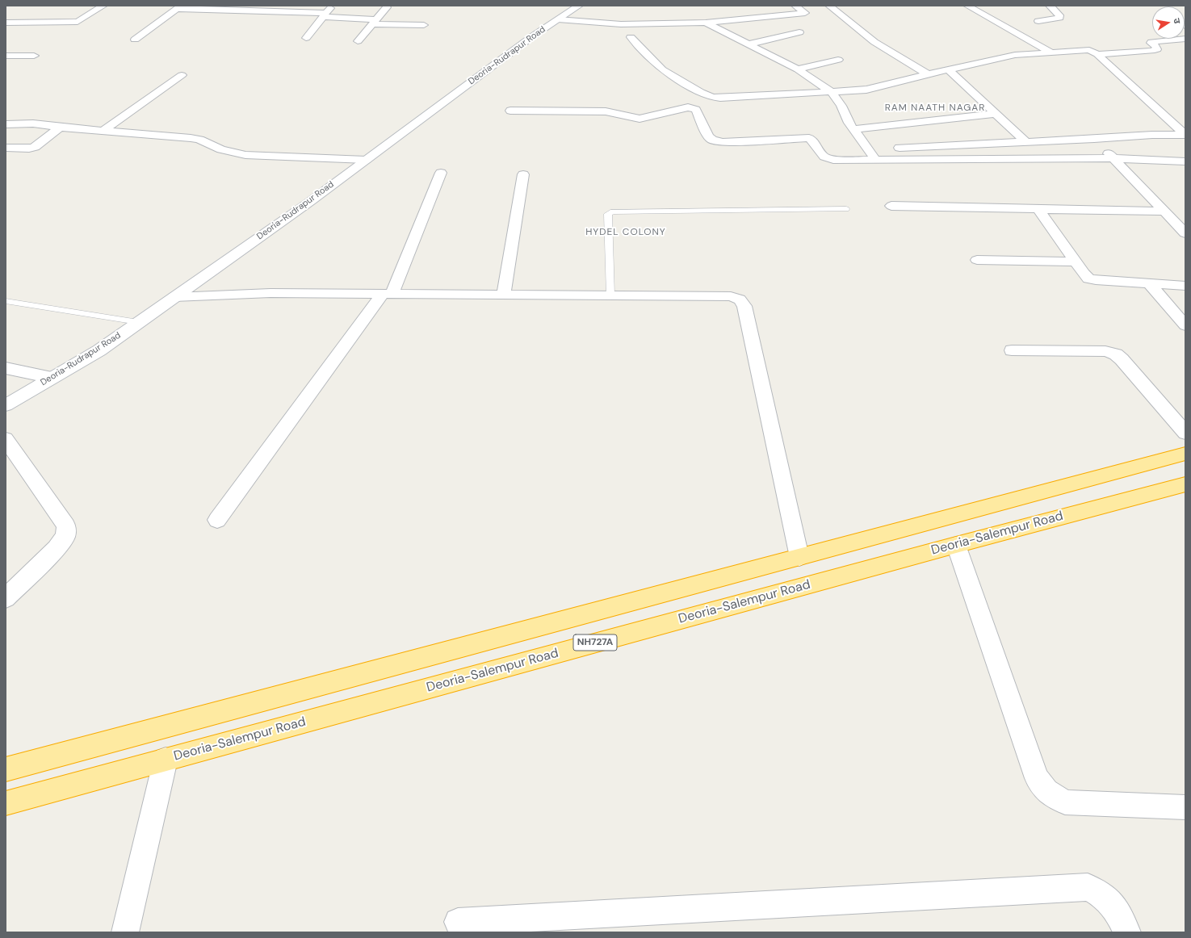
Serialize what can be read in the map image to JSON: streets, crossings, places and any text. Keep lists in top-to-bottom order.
{
  "streets": {
    "highway": ["Deoria-Salempur Road", "NH727A"],
    "street": ["Deoria-Rudrapur Road"]
  },
  "districts": ["RAM NAATH NAGAR", "HYDEL COLONY"],
  "north": "right"
}
